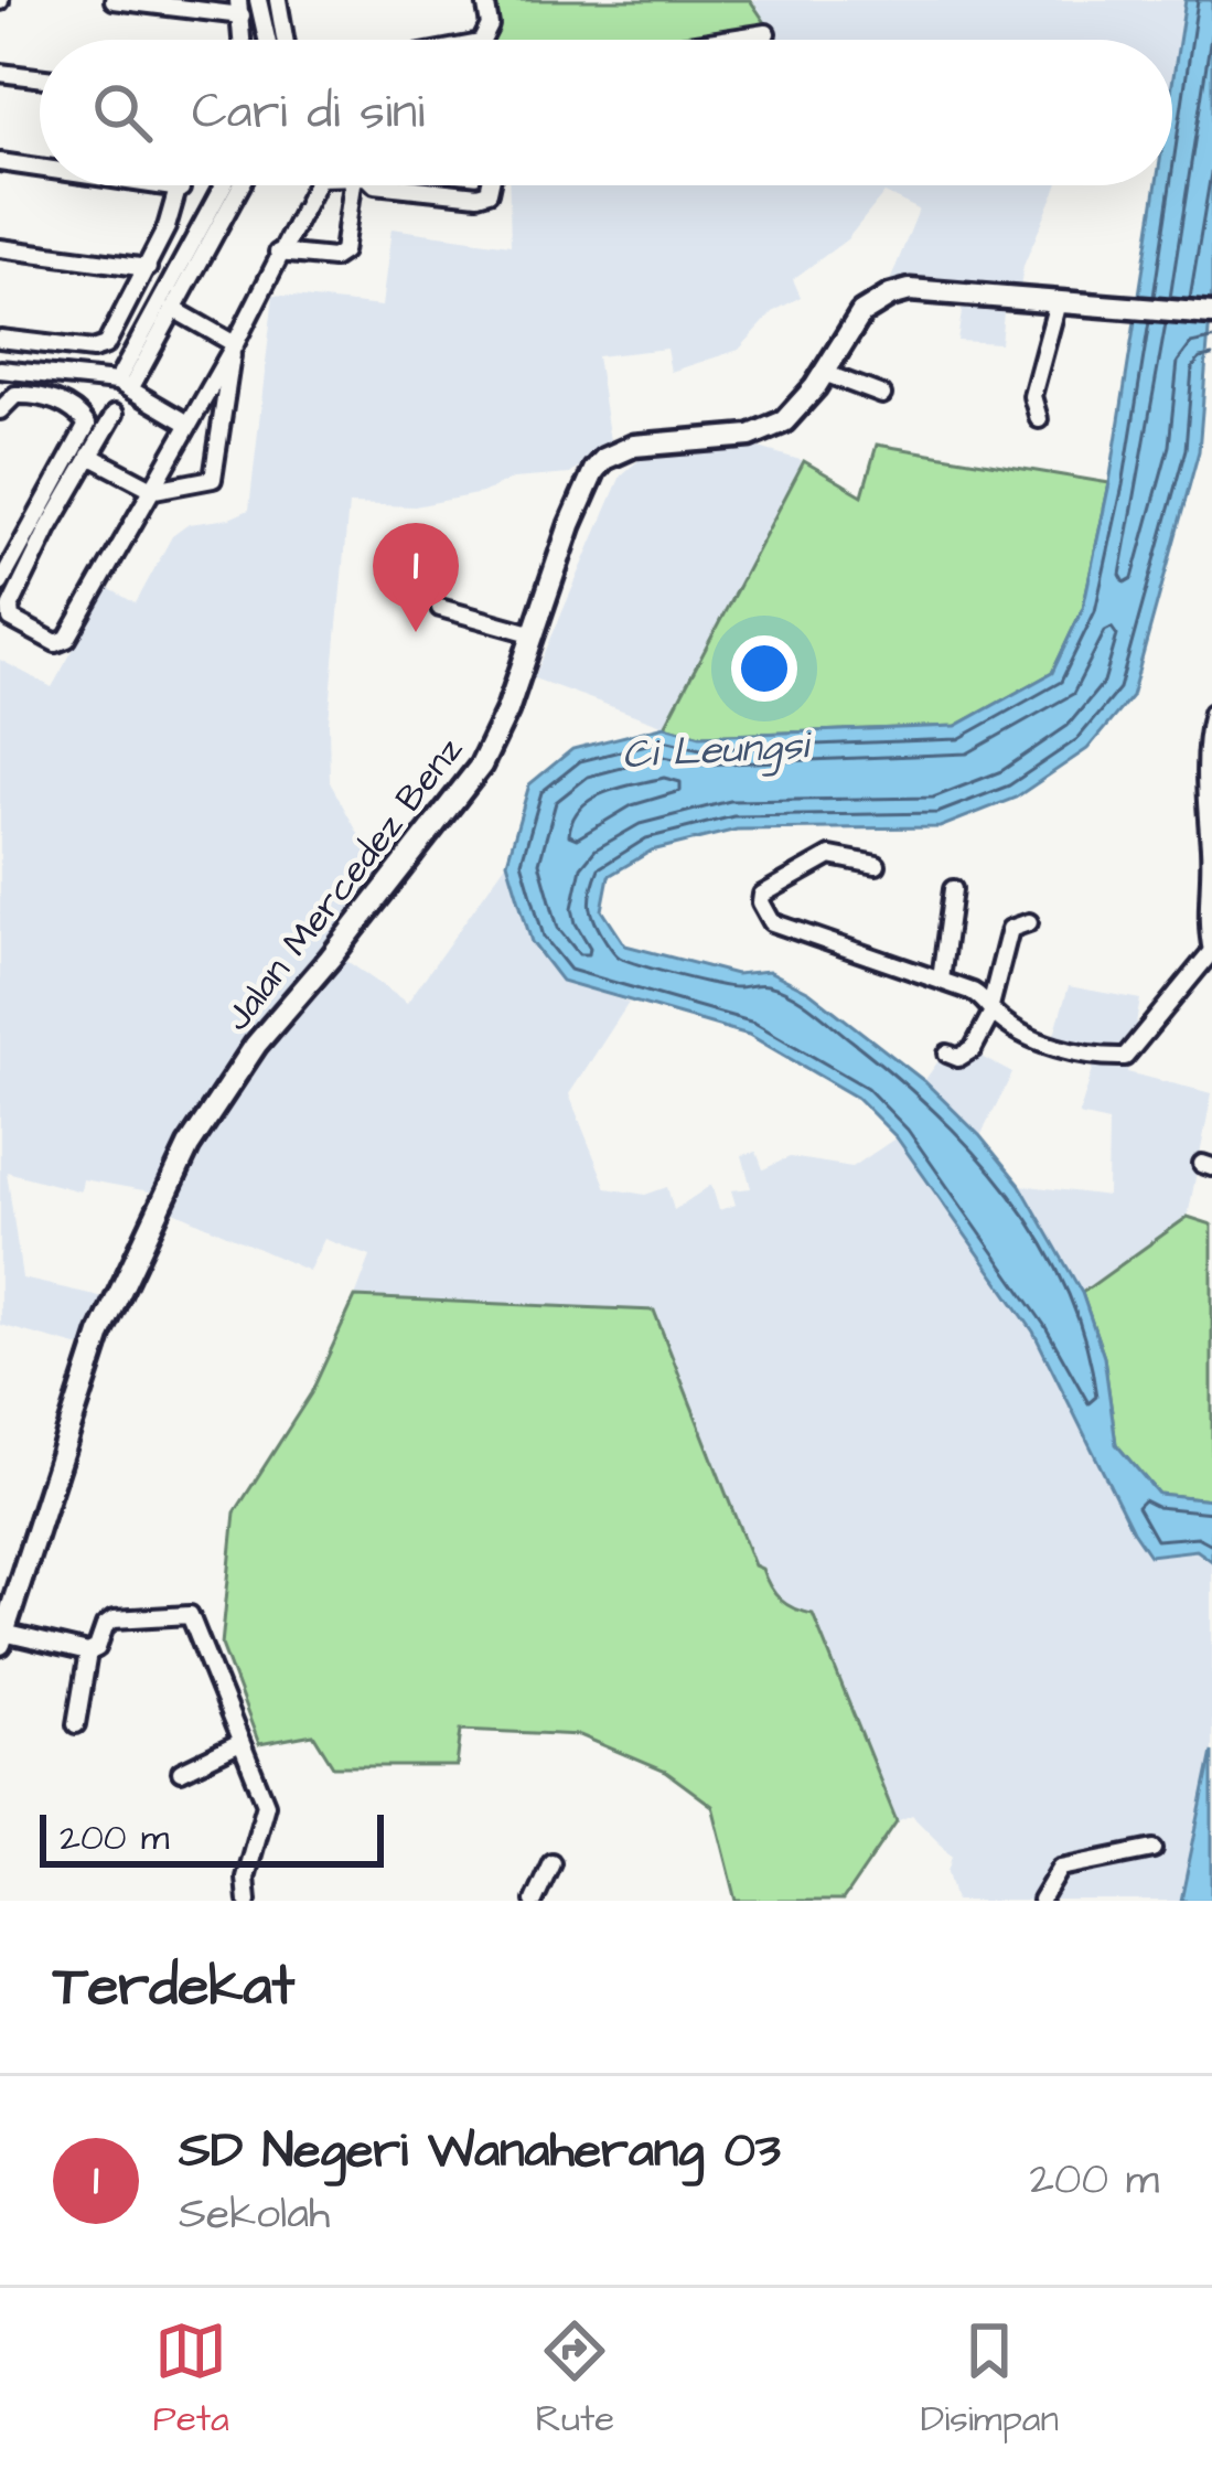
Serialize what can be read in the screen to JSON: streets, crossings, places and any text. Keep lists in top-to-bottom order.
{
  "streets": {
    "main road": ["Jalan Mercedez Benz"]
  },
  "water": ["Ci Leungsi"],
  "scale_bar": "200 m",
  "page": {
    "search": "Cari di sini",
    "pins": "1",
    "scale": "200 m",
    "heading": "Terdekat",
    "list": [
      {
        "mark": "1",
        "name": "SD Negeri Wanaherang 03",
        "note": "Sekolah",
        "value": "200 m"
      }
    ],
    "nav": ["Peta", "Rute", "Disimpan"]
  }
}
